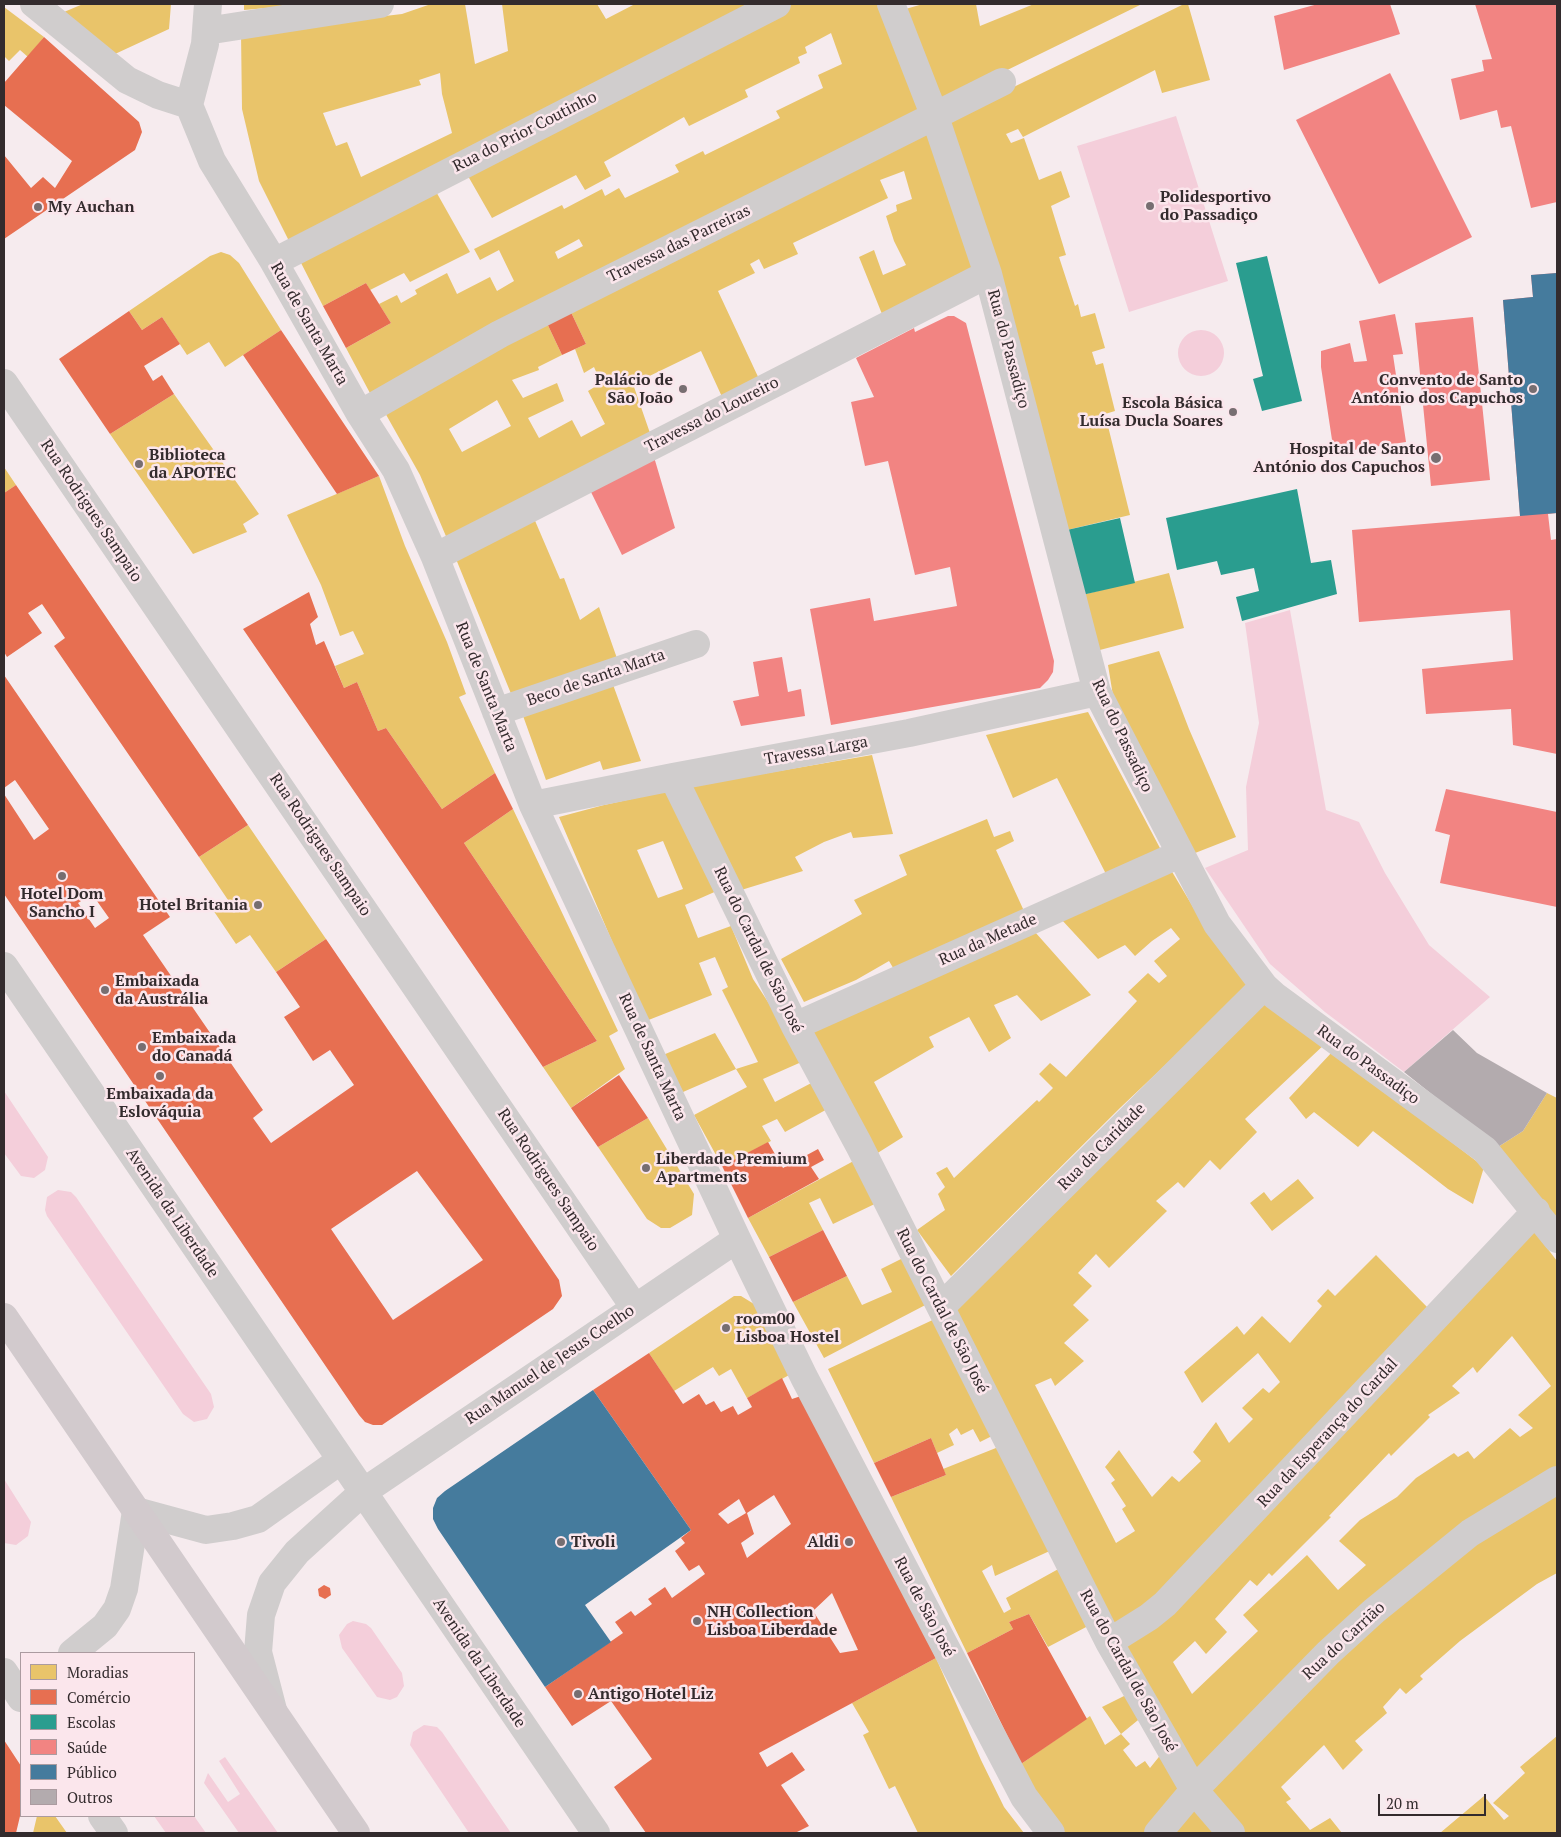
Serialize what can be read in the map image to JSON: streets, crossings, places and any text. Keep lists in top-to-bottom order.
{
  "streets": {
    "street": [
      "Rua do Prior Coutinho",
      "Travessa das Parreiras",
      "Rua de Santa Marta",
      "Rua do Passadiço",
      "Travessa do Loureiro",
      "Rua Rodrigues Sampaio",
      "Beco de Santa Marta",
      "Travessa Larga",
      "Rua da Metade",
      "Rua do Cardal de São José",
      "Rua da Caridade",
      "Avenida da Liberdade",
      "Rua Manuel de Jesus Coelho",
      "Rua da Esperança do Cardal",
      "Rua de São José",
      "Rua do Carrião"
    ]
  },
  "crossings": [
    ["Rua do Prior Coutinho", "Rua de Santa Marta"],
    ["Travessa das Parreiras", "Rua de Santa Marta"],
    ["Travessa das Parreiras", "Rua do Passadiço"],
    ["Rua de Santa Marta", "Travessa do Loureiro"],
    ["Rua de Santa Marta", "Beco de Santa Marta"],
    ["Rua de Santa Marta", "Travessa Larga"],
    ["Rua de Santa Marta", "Rua Manuel de Jesus Coelho"],
    ["Rua de Santa Marta", "Rua de São José"],
    ["Rua do Passadiço", "Travessa do Loureiro"],
    ["Rua do Passadiço", "Travessa Larga"],
    ["Rua do Passadiço", "Rua da Metade"],
    ["Rua do Passadiço", "Rua da Caridade"],
    ["Rua do Passadiço", "Rua da Esperança do Cardal"],
    ["Rua Rodrigues Sampaio", "Rua Manuel de Jesus Coelho"],
    ["Travessa Larga", "Rua do Cardal de São José"],
    ["Rua da Metade", "Rua do Cardal de São José"],
    ["Rua do Cardal de São José", "Rua da Caridade"],
    ["Rua do Cardal de São José", "Rua da Esperança do Cardal"],
    ["Rua do Cardal de São José", "Rua do Carrião"],
    ["Avenida da Liberdade", "Rua Manuel de Jesus Coelho"]
  ],
  "places": [
    "Polidesportivo do Passadiço",
    "My Auchan",
    "Palácio de São João",
    "Convento de Santo António dos Capuchos",
    "Escola Básica Luísa Ducla Soares",
    "Hospital de Santo António dos Capuchos",
    "Biblioteca da APOTEC",
    "Hotel Dom Sancho I",
    "Hotel Britania",
    "Embaixada da Austrália",
    "Embaixada do Canadá",
    "Embaixada da Eslováquia",
    "Liberdade Premium Apartments",
    "room00 Lisboa Hostel",
    "Tivoli",
    "Aldi",
    "NH Collection Lisboa Liberdade",
    "Antigo Hotel Liz"
  ],
  "legend": [
    "Moradias",
    "Comércio",
    "Escolas",
    "Saúde",
    "Público",
    "Outros"
  ],
  "scale_bar": "20 m"
}
